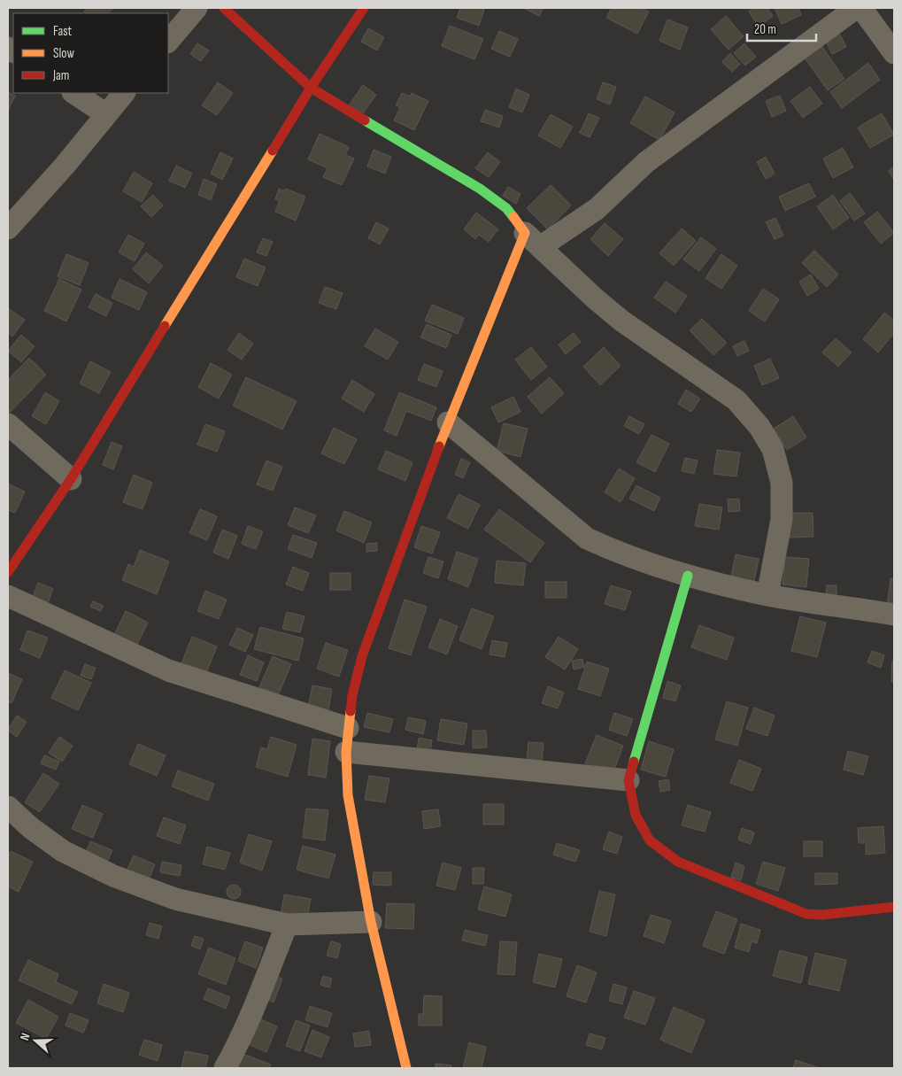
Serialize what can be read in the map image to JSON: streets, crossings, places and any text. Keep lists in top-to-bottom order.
{
  "legend": ["Fast", "Slow", "Jam"],
  "scale_bar": "20 m",
  "north": "left"
}
